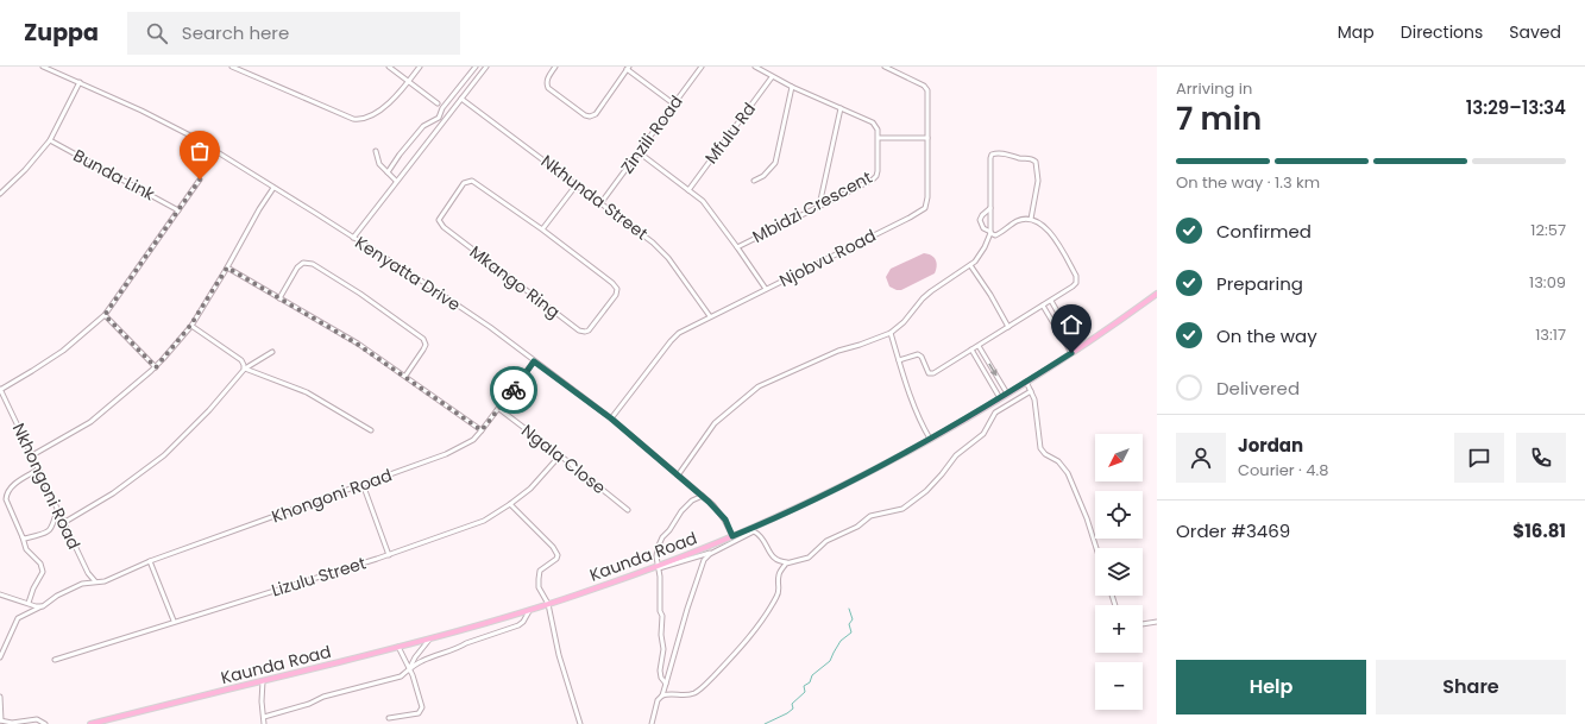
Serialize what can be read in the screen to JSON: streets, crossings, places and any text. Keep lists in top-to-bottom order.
{
  "streets": {
    "main road": ["Kaunda Road"],
    "street": [
      "Mfulu Rd",
      "Zinzili Road",
      "Bunda Link",
      "Nkhunda Street",
      "Mbidzi Crescent",
      "Njobvu Road",
      "Kenyatta Drive",
      "Mkango Ring",
      "Ngala Close",
      "Nkhongoni Road",
      "Khongoni Road",
      "Lizulu Street"
    ]
  },
  "crossings": [
    ["Zinzili Road", "Nkhunda Street"],
    ["Nkhunda Street", "Njobvu Road"],
    ["Njobvu Road", "Kenyatta Drive"],
    ["Kenyatta Drive", "Khongoni Road"],
    ["Kenyatta Drive", "Kaunda Road"],
    ["Ngala Close", "Khongoni Road"],
    ["Ngala Close", "Lizulu Street"],
    ["Nkhongoni Road", "Khongoni Road"]
  ],
  "north": "bottom left",
  "page": {
    "header": "Zuppa",
    "search": "Search here",
    "nav": ["Map", "Directions", "Saved"],
    "heading": ["7 min", "Arriving in", "13:29–13:34"],
    "panel": [
      "Jordan",
      "Courier · 4.8",
      "Order #3469",
      "$16.81"
    ],
    "bar": "On the way · 1.3 km",
    "list": [
      ["Confirmed", "12:57"],
      ["Preparing", "13:09"],
      ["On the way", "13:17"],
      "Delivered"
    ],
    "map_buttons": ["+", "−"],
    "buttons": ["Help", "Share"]
  }
}
